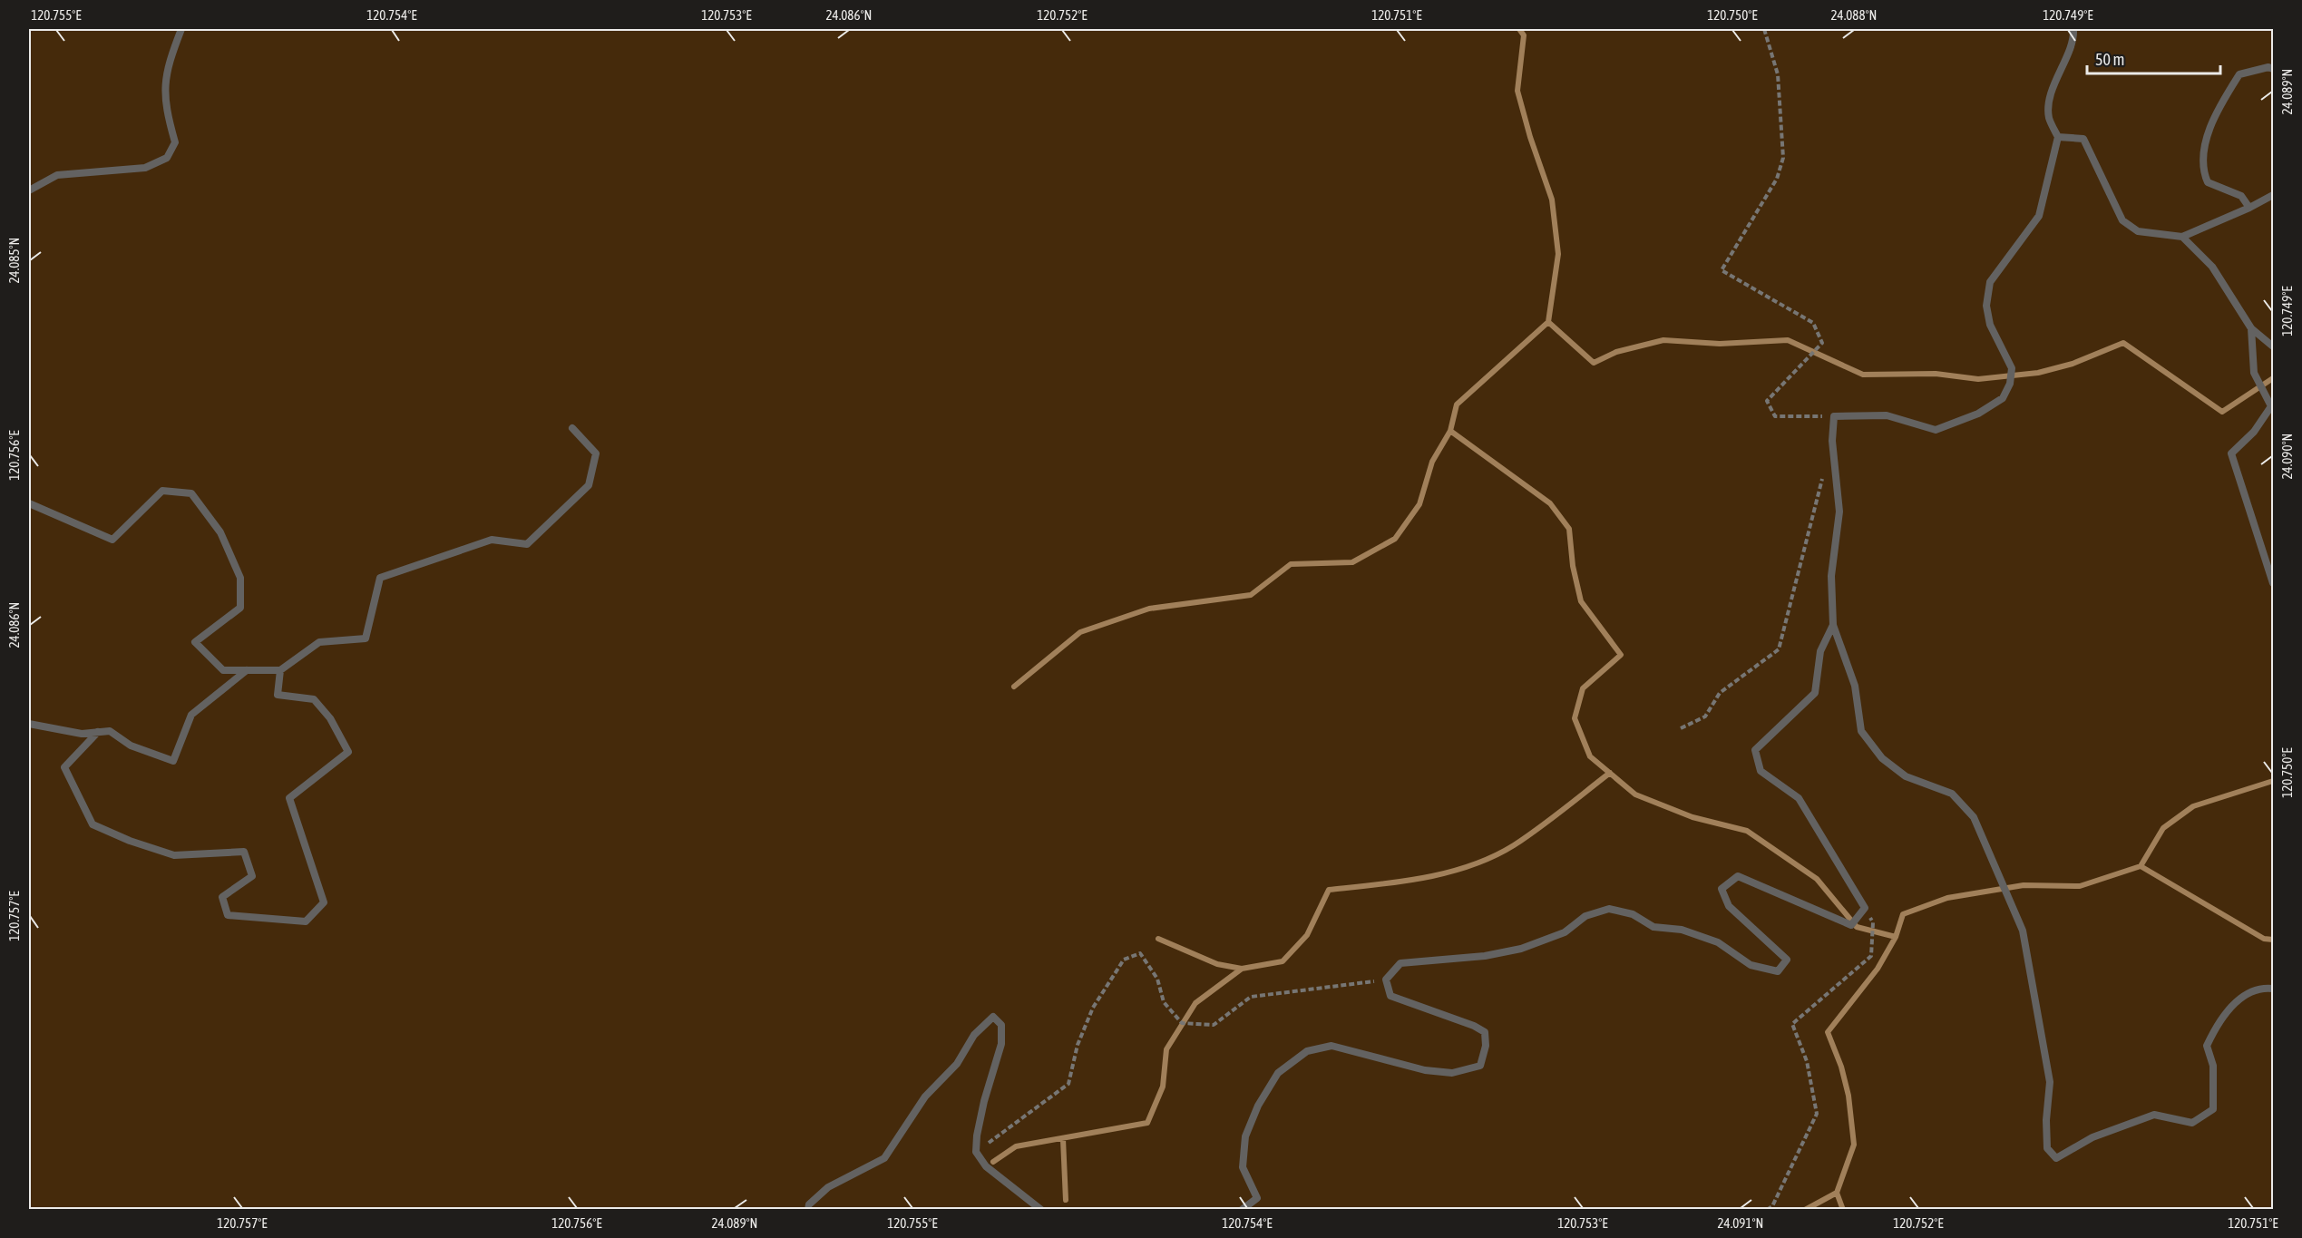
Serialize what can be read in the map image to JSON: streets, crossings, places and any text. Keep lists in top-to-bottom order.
{
  "scale_bar": "50 m",
  "coordinates": [
    "120.755°E",
    "120.754°E",
    "120.753°E",
    "24.086°N",
    "120.752°E",
    "120.751°E",
    "120.750°E",
    "24.088°N",
    "120.749°E",
    "24.089°N",
    "24.085°N",
    "120.756°E",
    "24.090°N",
    "120.757°E",
    "24.091°N"
  ]
}
